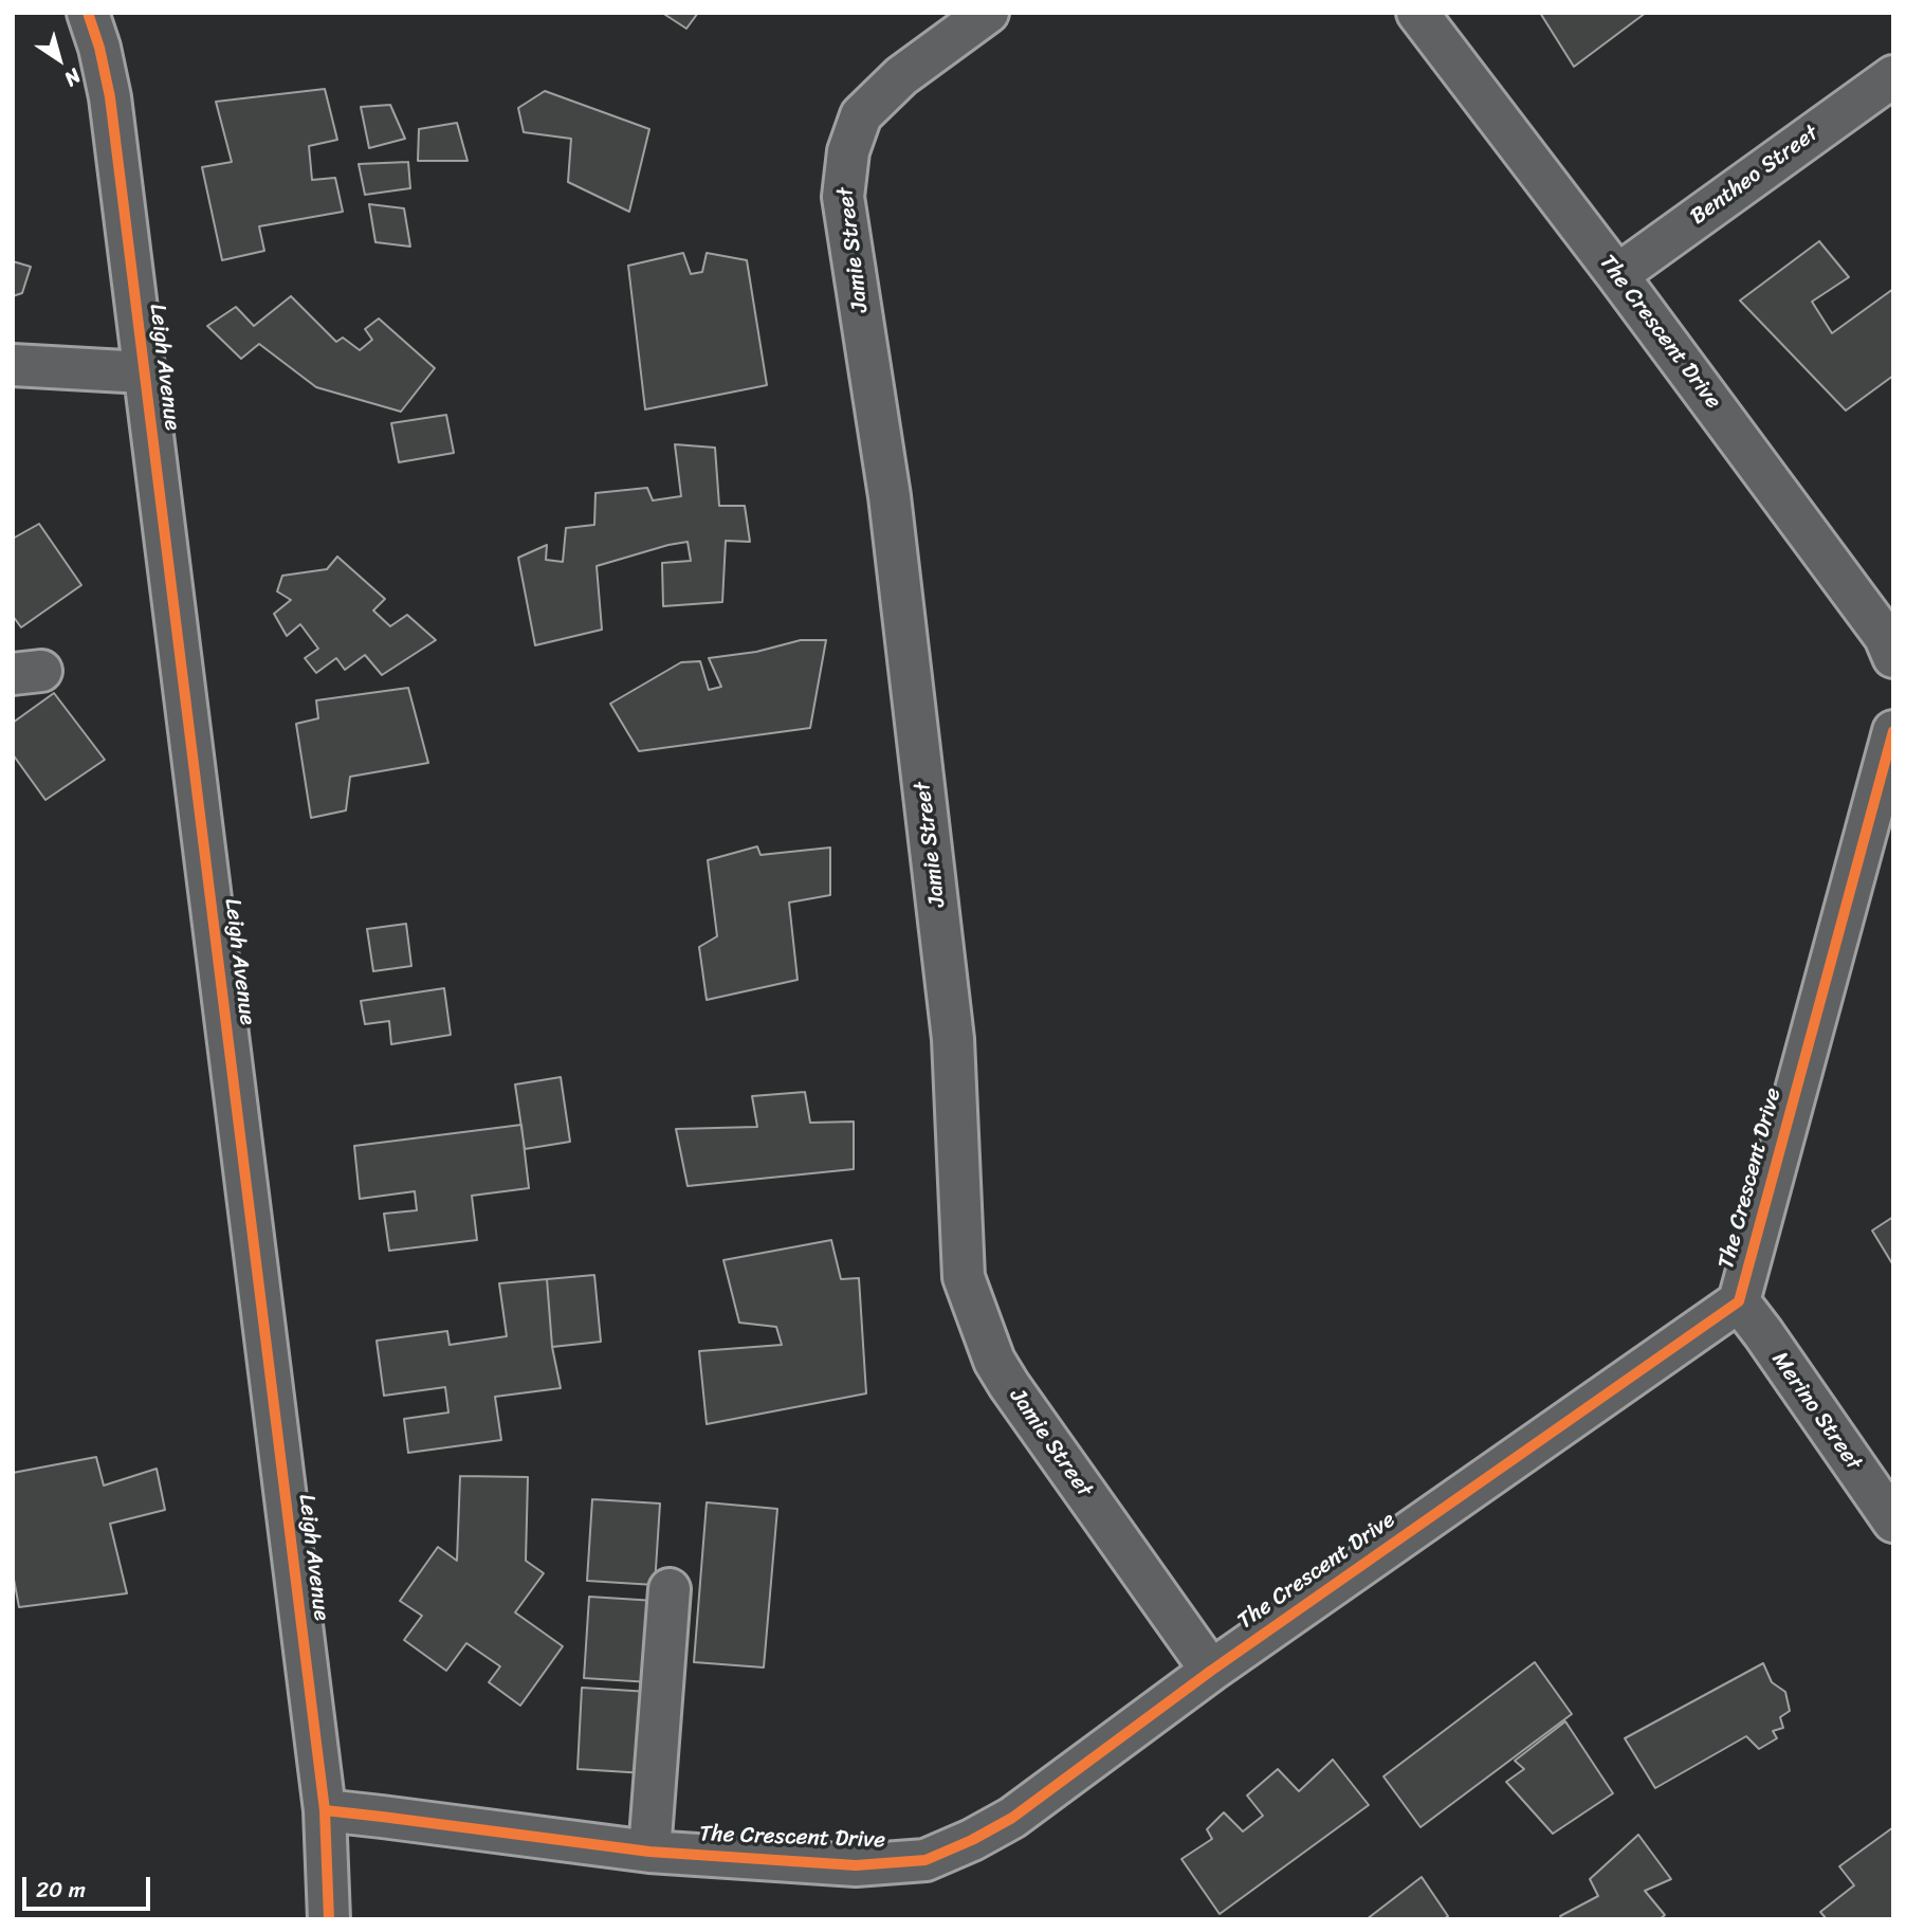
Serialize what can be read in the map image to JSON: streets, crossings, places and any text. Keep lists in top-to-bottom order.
{
  "streets": {
    "street": [
      "Bentheo Street",
      "Jamie Street",
      "The Crescent Drive",
      "Leigh Avenue",
      "Merino Street"
    ]
  },
  "crossings": [
    ["Bentheo Street", "The Crescent Drive"],
    ["Jamie Street", "The Crescent Drive"],
    ["The Crescent Drive", "Leigh Avenue"],
    ["The Crescent Drive", "Merino Street"]
  ],
  "scale_bar": "20 m",
  "north": "bottom right"
}
